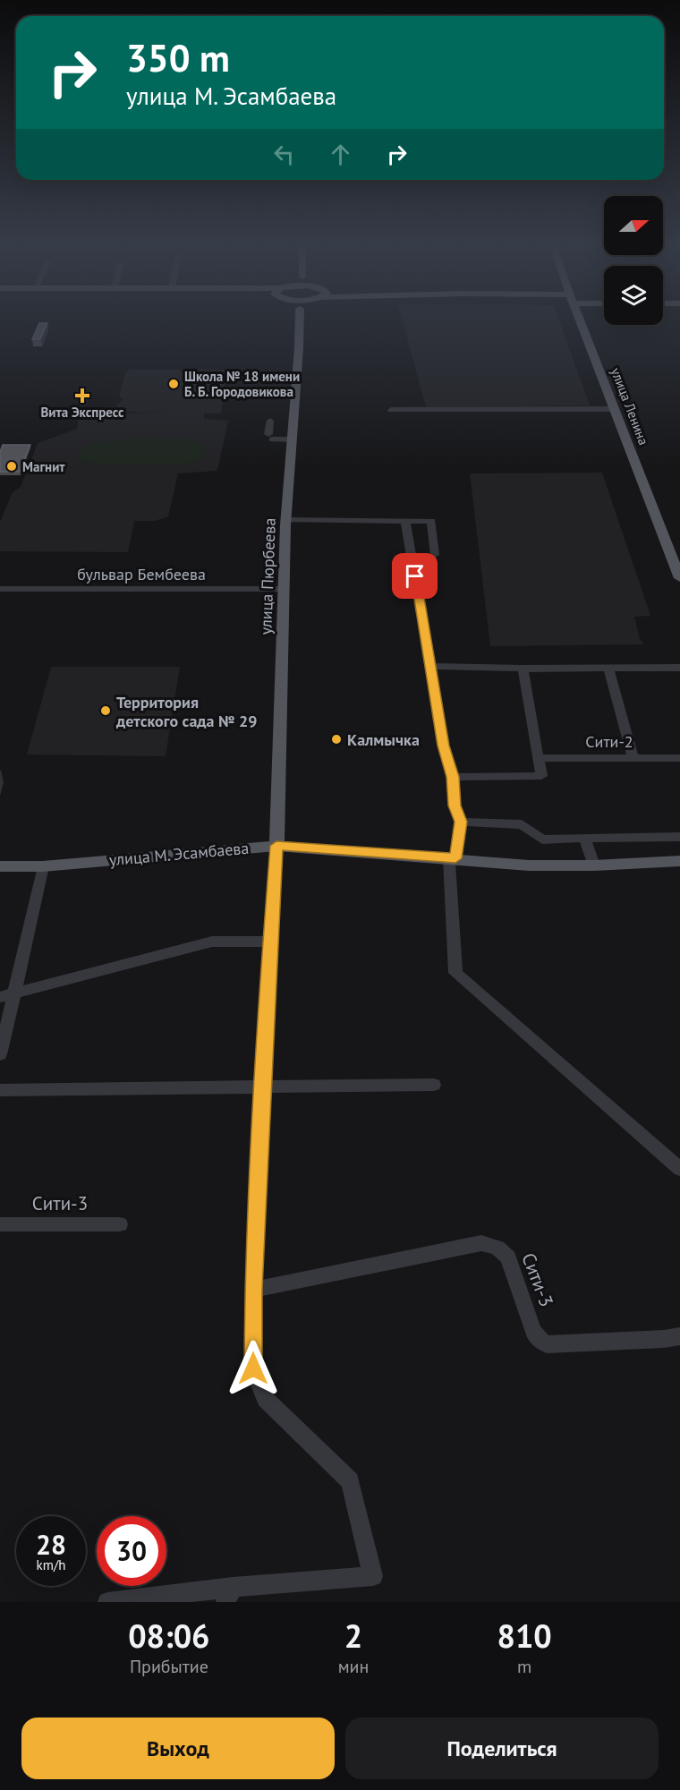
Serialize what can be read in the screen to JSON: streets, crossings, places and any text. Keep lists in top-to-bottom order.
{
  "streets": {
    "main road": ["улица Ленина", "улица Пюрбеева", "улица М. Эсамбаева"],
    "street": ["бульвар Бембеева", "Сити-2", "Сити-3"]
  },
  "crossings": [
    ["бульвар Бембеева", "улица Пюрбеева"],
    ["улица Пюрбеева", "улица М. Эсамбаева"]
  ],
  "places": {
    "other": [
      "Школа № 18 имени Б. Б. Городовикова",
      "Магнит",
      "Территория детского сада № 29",
      "Калмычка"
    ],
    "health": ["Вита Экспресс"]
  },
  "north": "right",
  "page": {
    "turn": ["350 m", "улица М. Эсамбаева"],
    "speed": "28 km/h",
    "limit": "30",
    "eta": [
      "08:06",
      "Прибытие",
      "2",
      "мин",
      "810",
      "m"
    ],
    "buttons": ["Выход", "Поделиться"]
  }
}
